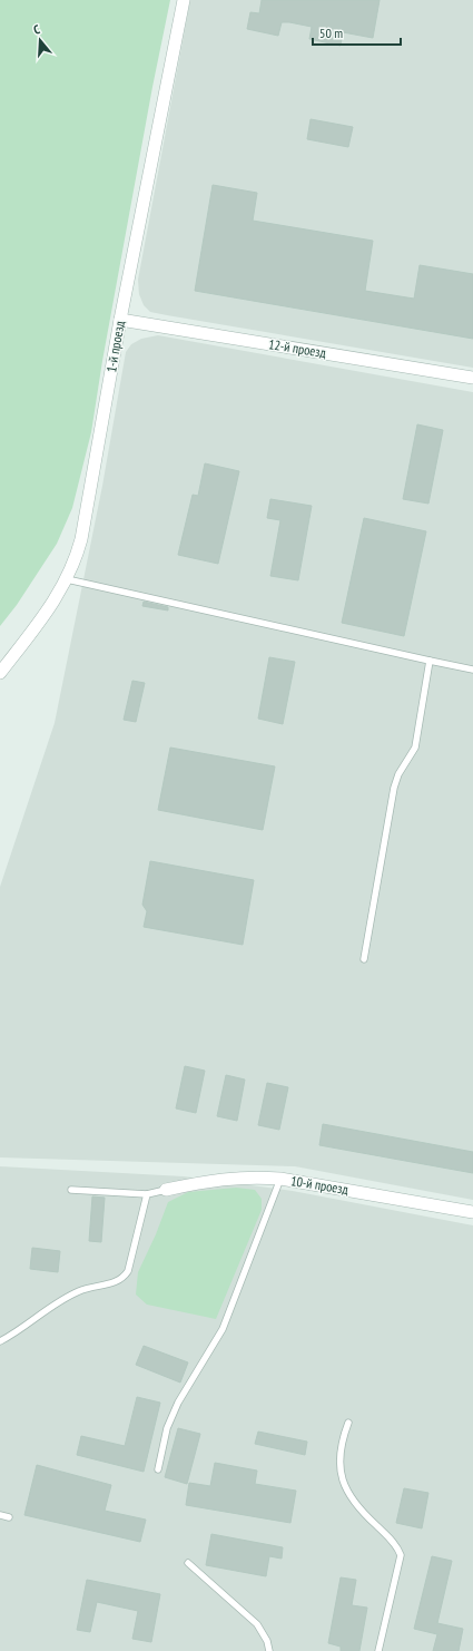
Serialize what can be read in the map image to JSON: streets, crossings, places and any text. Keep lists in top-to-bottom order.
{
  "streets": {
    "street": ["1-й проезд", "12-й проезд", "10-й проезд"]
  },
  "crossings": [
    ["1-й проезд", "12-й проезд"]
  ],
  "scale_bar": "50 m",
  "north": "top"
}
